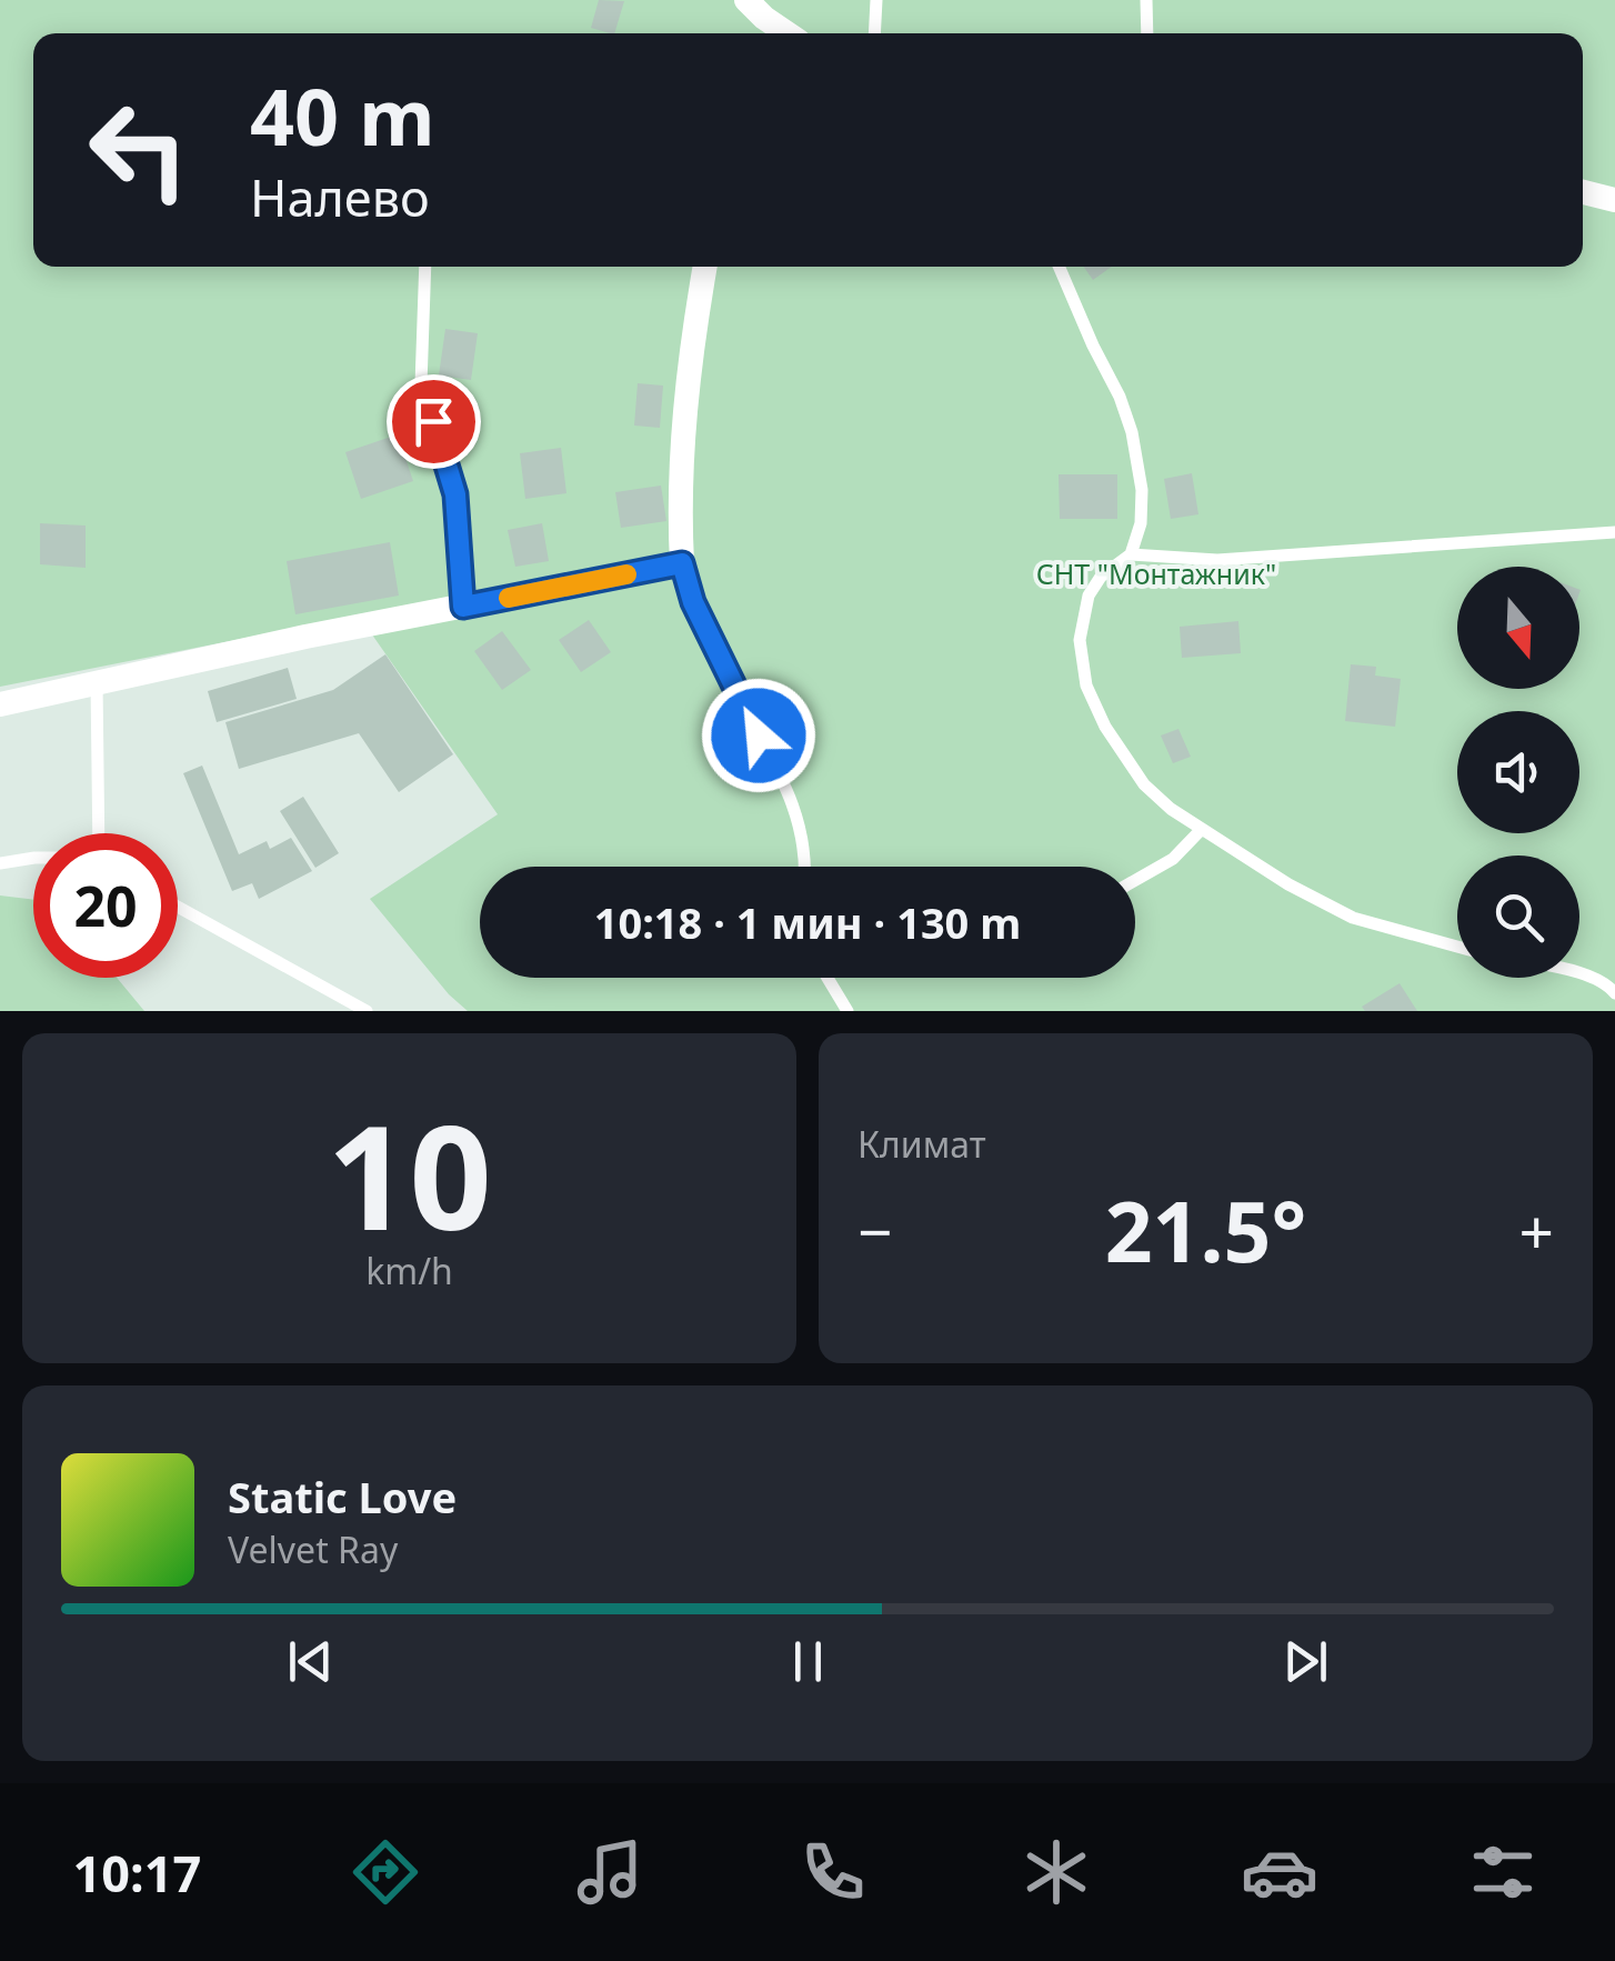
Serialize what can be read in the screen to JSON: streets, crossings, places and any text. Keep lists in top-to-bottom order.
{
  "parks": ["СНТ \"Монтажник\""],
  "north": "bottom",
  "page": {
    "turn": ["40 m", "Налево"],
    "limit": "20",
    "trip": "10:18 · 1 мин · 130 m",
    "tile": [
      ["10", "km/h"],
      "Климат"
    ],
    "heat": ["−", "21.5°", "+"],
    "song": ["Static Love", "Velvet Ray"],
    "tabs": "10:17"
  }
}
